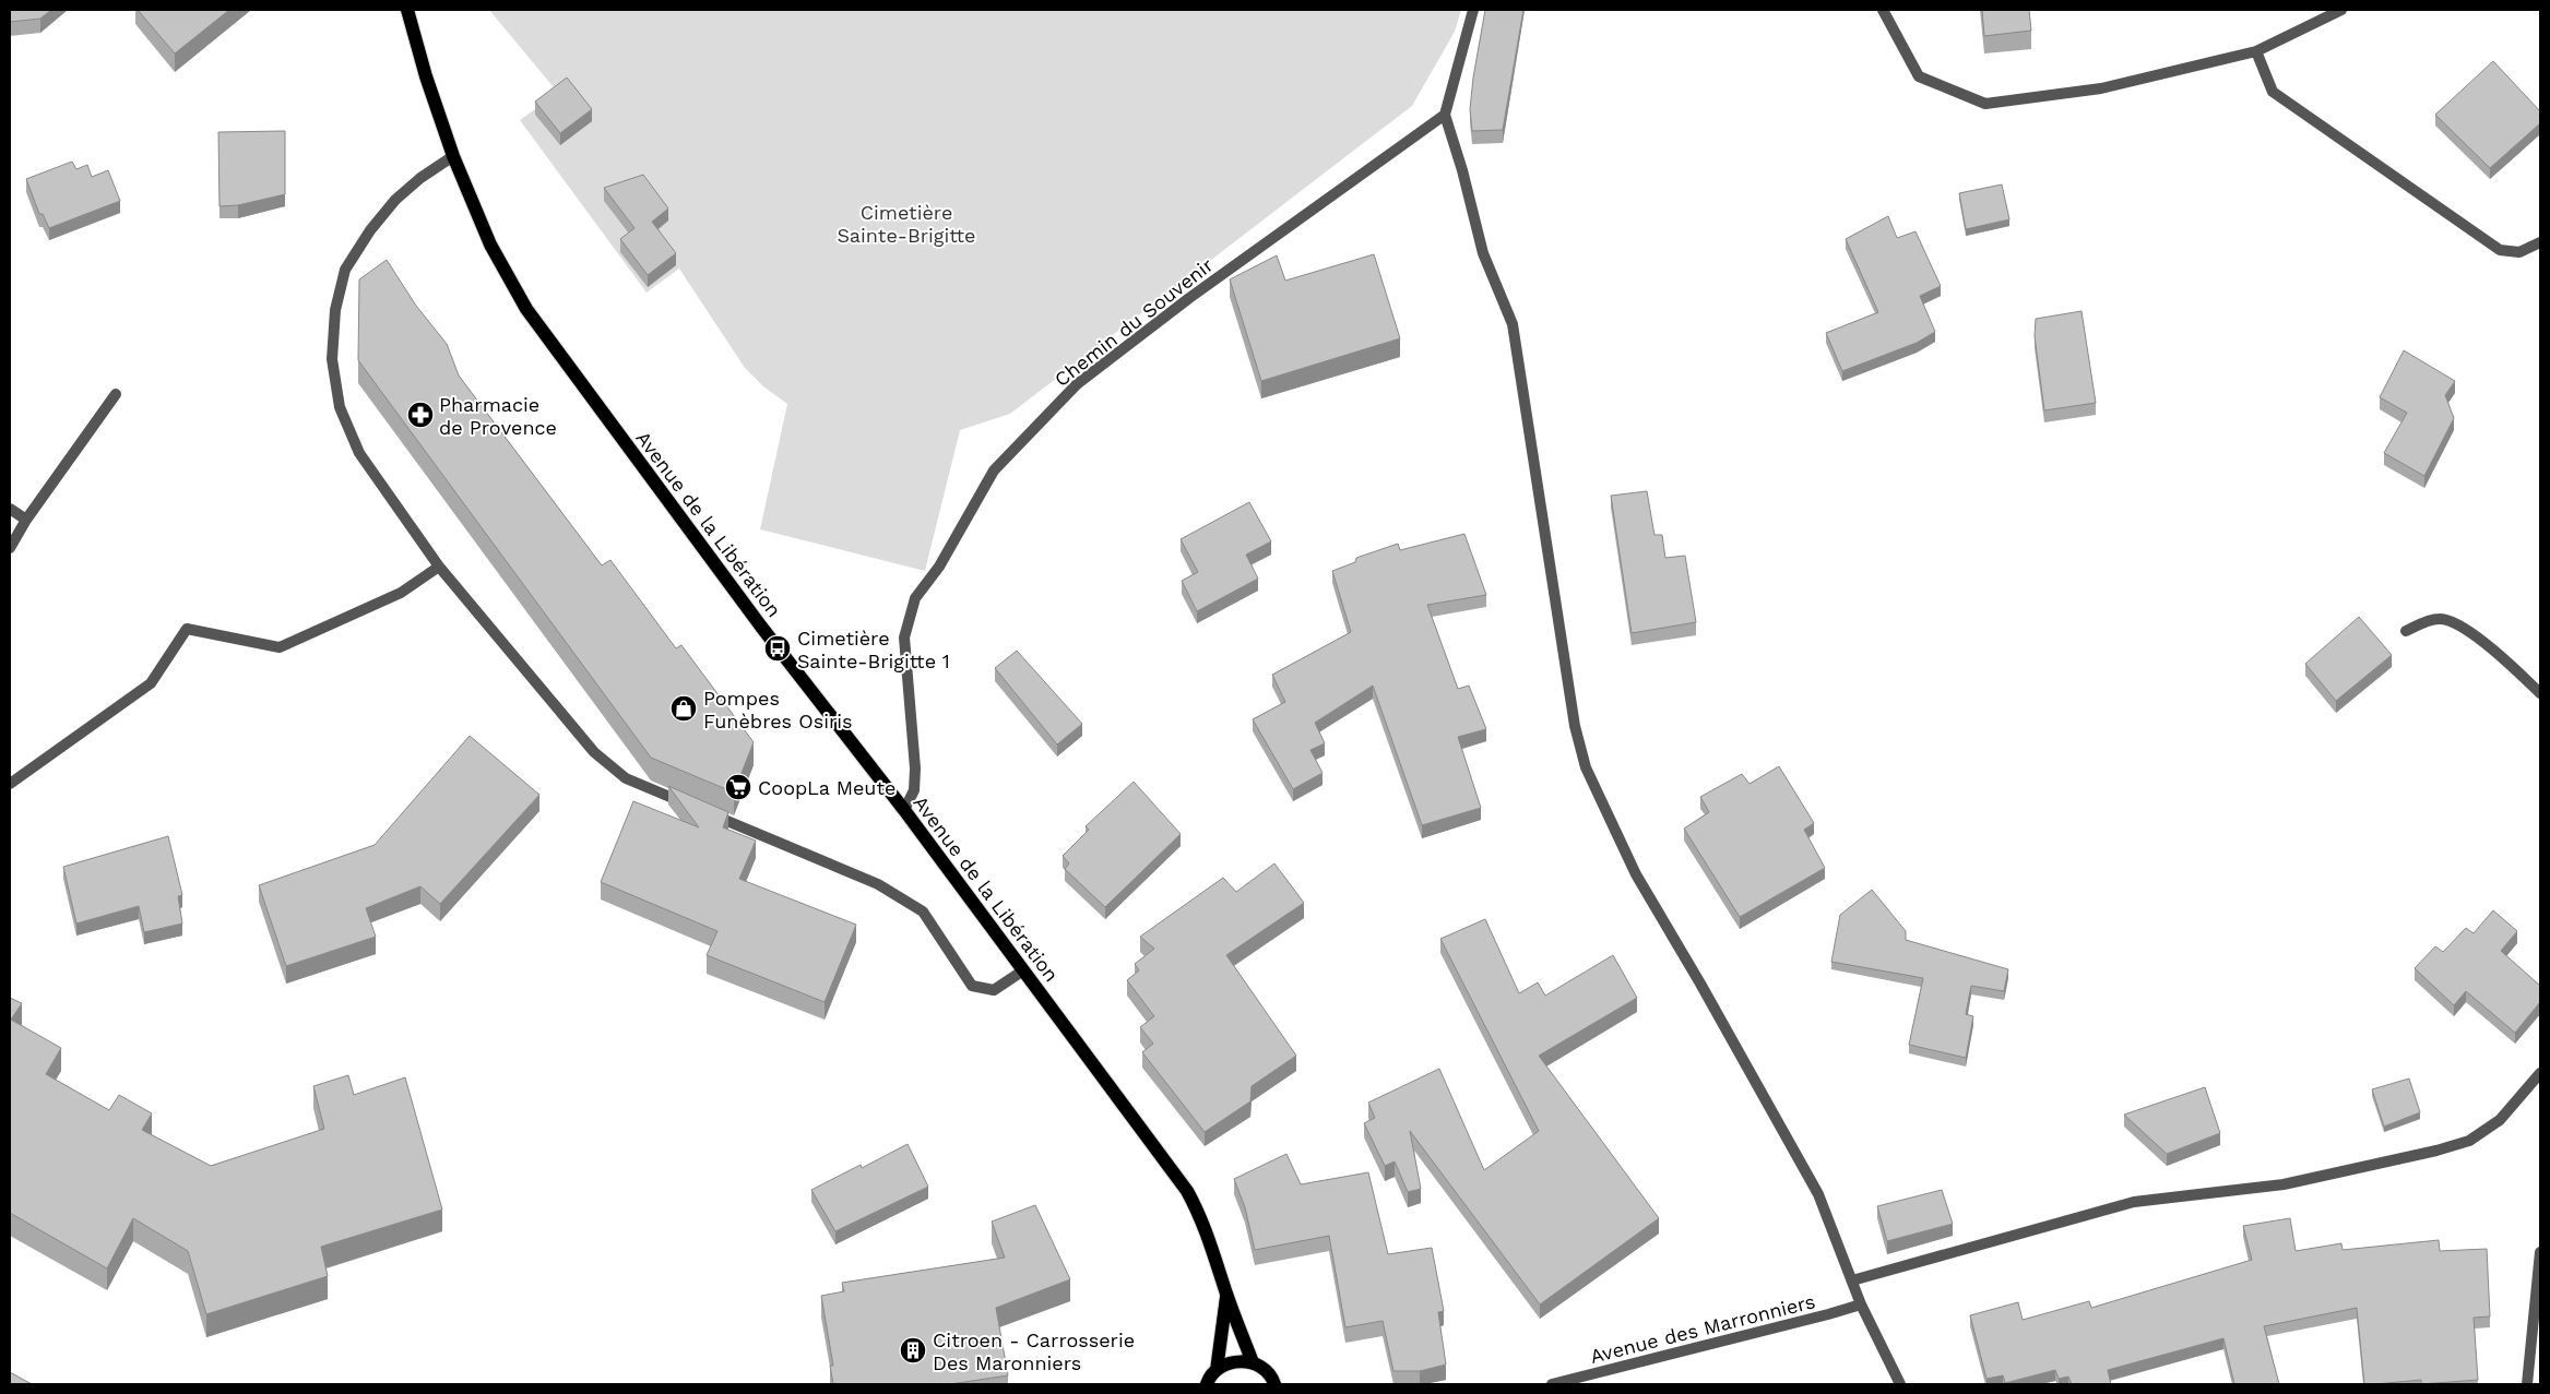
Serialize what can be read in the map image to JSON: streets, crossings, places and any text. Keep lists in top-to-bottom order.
{
  "streets": {
    "main road": ["Avenue de la Libération"],
    "street": ["Chemin du Souvenir", "Avenue des Marronniers"]
  },
  "crossings": [
    ["Chemin du Souvenir", "Avenue de la Libération"]
  ],
  "parks": ["Cimetière Sainte-Brigitte"],
  "places": {
    "pharmacy": ["Pharmacie de Provence"],
    "bus stop": ["Cimetière Sainte-Brigitte 1"],
    "shop": ["Pompes Funèbres Osiris"],
    "supermarket": ["CoopLa Meute"],
    "building": ["Citroen - Carrosserie Des Maronniers"]
  }
}
